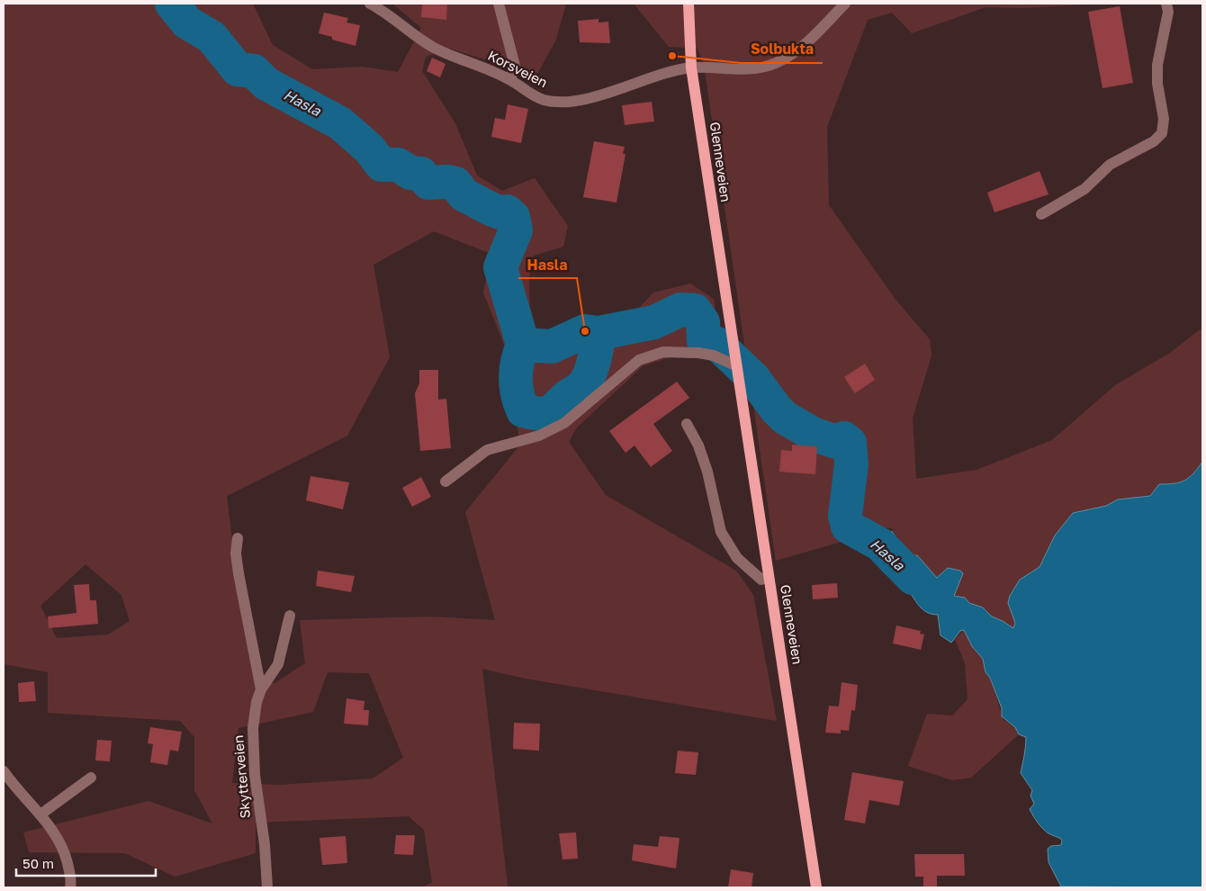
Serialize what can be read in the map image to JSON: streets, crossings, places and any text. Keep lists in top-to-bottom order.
{
  "streets": {
    "main road": ["Glenneveien"],
    "street": ["Korsveien", "Skytterveien"]
  },
  "crossings": [
    ["Korsveien", "Glenneveien"]
  ],
  "water": ["Hasla"],
  "places": ["Solbukta", "Hasla"],
  "scale_bar": "50 m"
}
